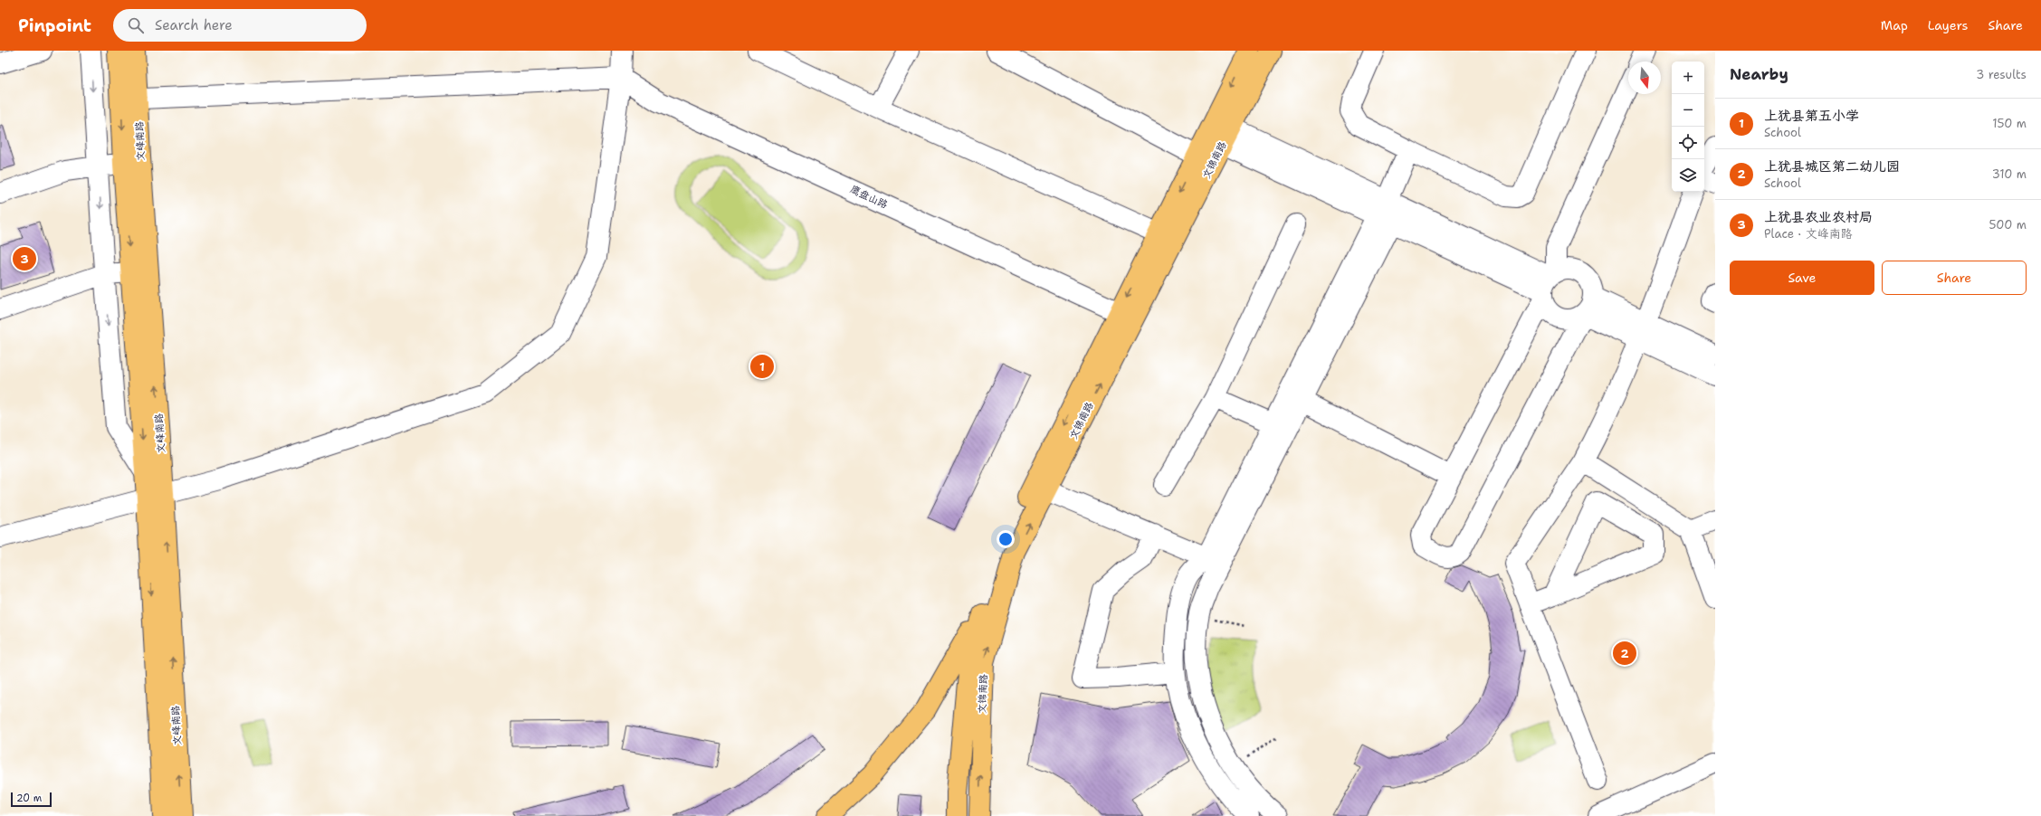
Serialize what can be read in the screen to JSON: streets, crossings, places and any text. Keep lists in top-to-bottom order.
{
  "streets": {
    "main road": ["文峰南路", "文锦南路"],
    "street": ["鹰盘山路"]
  },
  "crossings": [
    ["文锦南路", "鹰盘山路"]
  ],
  "scale_bar": "20 m",
  "north": "bottom",
  "page": {
    "header": "Pinpoint",
    "search": "Search here",
    "nav": ["Map", "Layers", "Share"],
    "heading": ["Nearby", "3 results"],
    "map_buttons": ["+", "−"],
    "list": [
      {
        "mark": "1",
        "name": "上犹县第五小学",
        "note": "School",
        "value": "150 m"
      },
      {
        "mark": "2",
        "name": "上犹县城区第二幼儿园",
        "note": "School",
        "value": "310 m"
      },
      {
        "mark": "3",
        "name": "上犹县农业农村局",
        "note": "Place · 文峰南路",
        "value": "500 m"
      }
    ],
    "pins": ["3", "1", "2"],
    "buttons": ["Save", "Share"],
    "scale": "20 m"
  }
}
